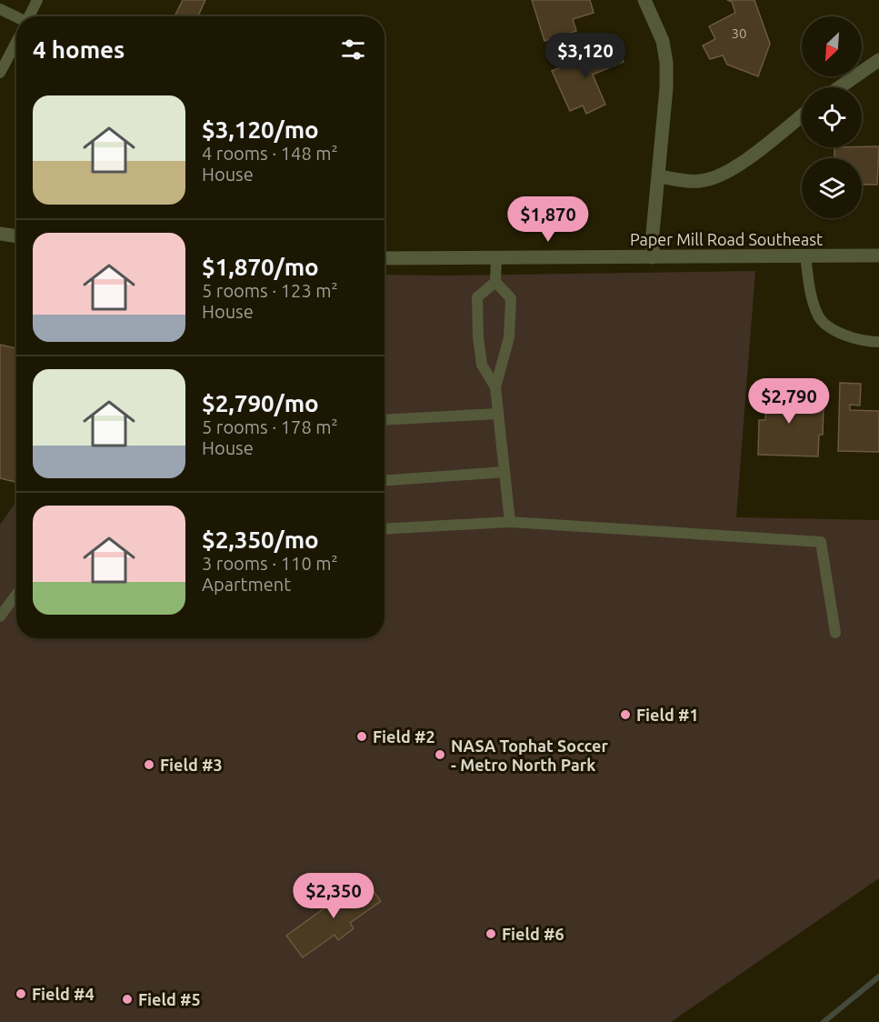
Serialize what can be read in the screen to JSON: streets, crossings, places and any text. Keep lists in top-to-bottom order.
{
  "streets": {
    "street": ["Paper Mill Road Southeast"]
  },
  "places": [
    "Field #1",
    "Field #2",
    "NASA Tophat Soccer - Metro North Park",
    "Field #3",
    "Field #6",
    "Field #4",
    "Field #5"
  ],
  "house_numbers": ["30"],
  "north": "bottom left",
  "page": {
    "heading": "4 homes",
    "price": [
      "$3,120",
      "$1,870",
      "$2,790",
      "$2,350"
    ],
    "list": [
      {
        "name": "$3,120/mo",
        "note": "4 rooms · 148 m² · House"
      },
      {
        "name": "$1,870/mo",
        "note": "5 rooms · 123 m² · House"
      },
      {
        "name": "$2,790/mo",
        "note": "5 rooms · 178 m² · House"
      },
      {
        "name": "$2,350/mo",
        "note": "3 rooms · 110 m² · Apartment"
      }
    ]
  }
}
